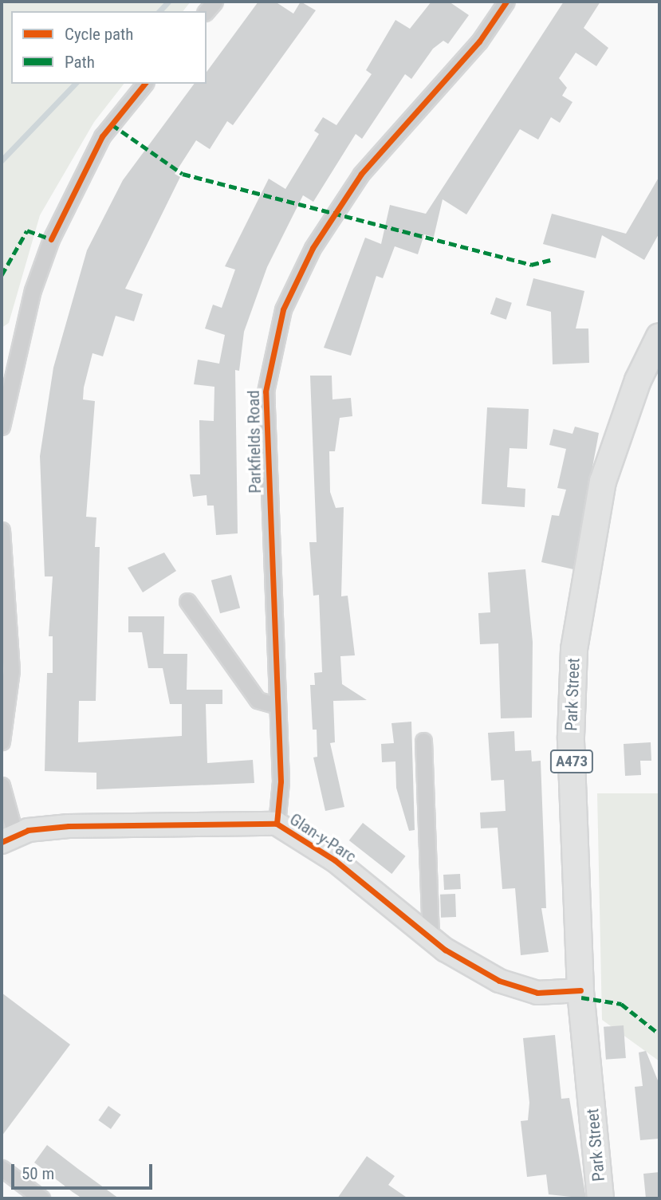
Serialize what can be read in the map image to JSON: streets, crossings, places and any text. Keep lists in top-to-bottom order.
{
  "streets": {
    "main road": ["Park Street", "A473"],
    "street": ["Parkfields Road", "Glan-y-Parc"]
  },
  "crossings": [
    ["Parkfields Road", "Glan-y-Parc"],
    ["Park Street", "Glan-y-Parc"]
  ],
  "legend": ["Cycle path", "Path"],
  "scale_bar": "50 m"
}
